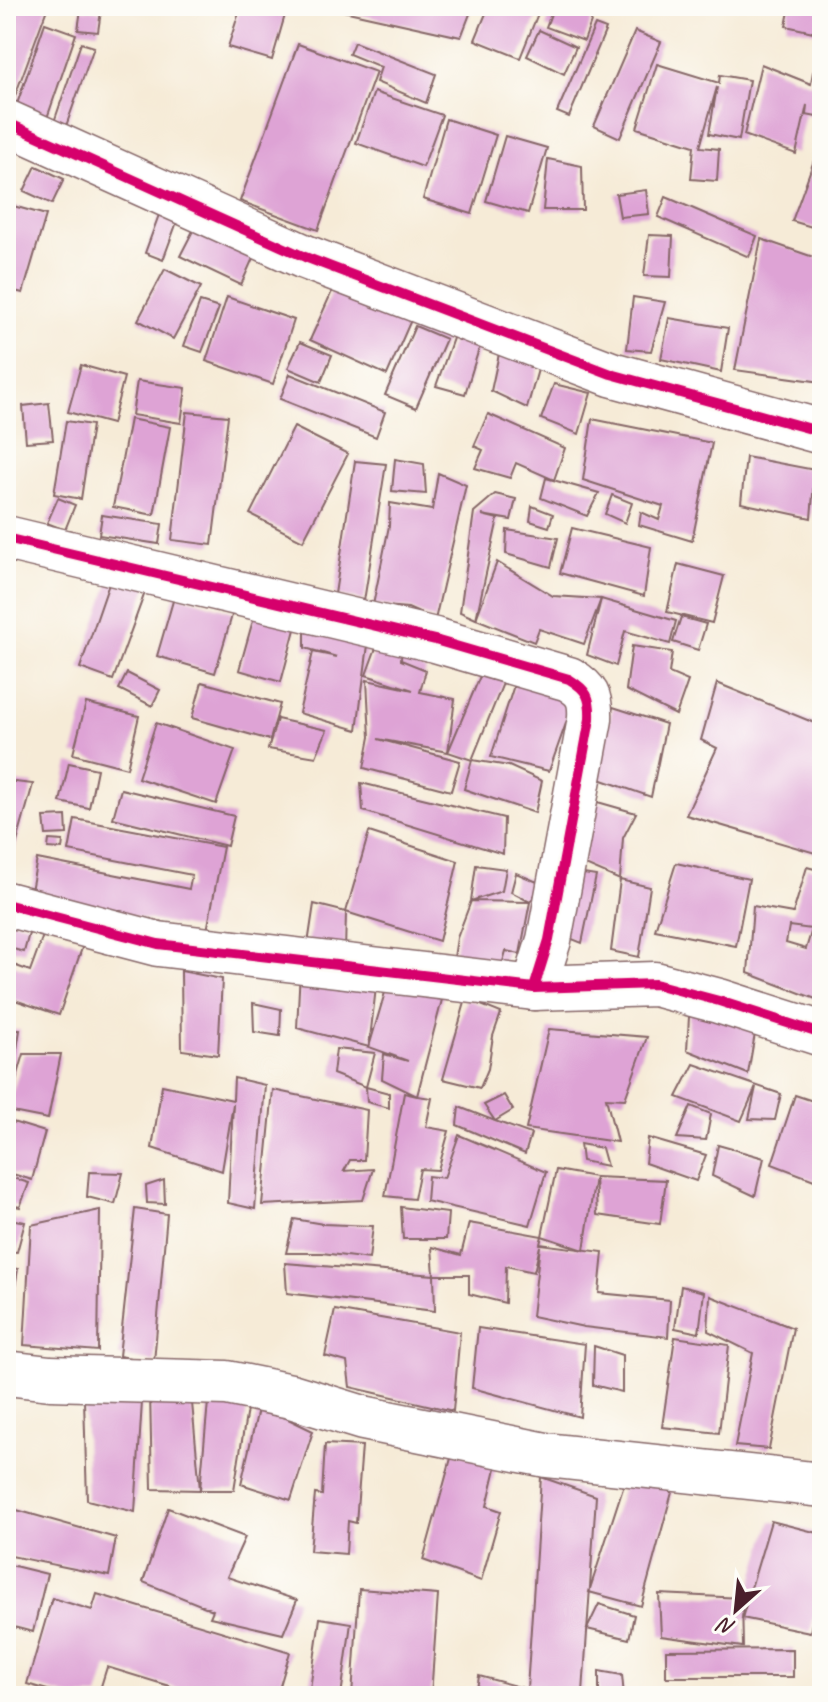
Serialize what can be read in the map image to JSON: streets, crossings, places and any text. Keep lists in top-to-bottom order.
{
  "north": "bottom left"
}
